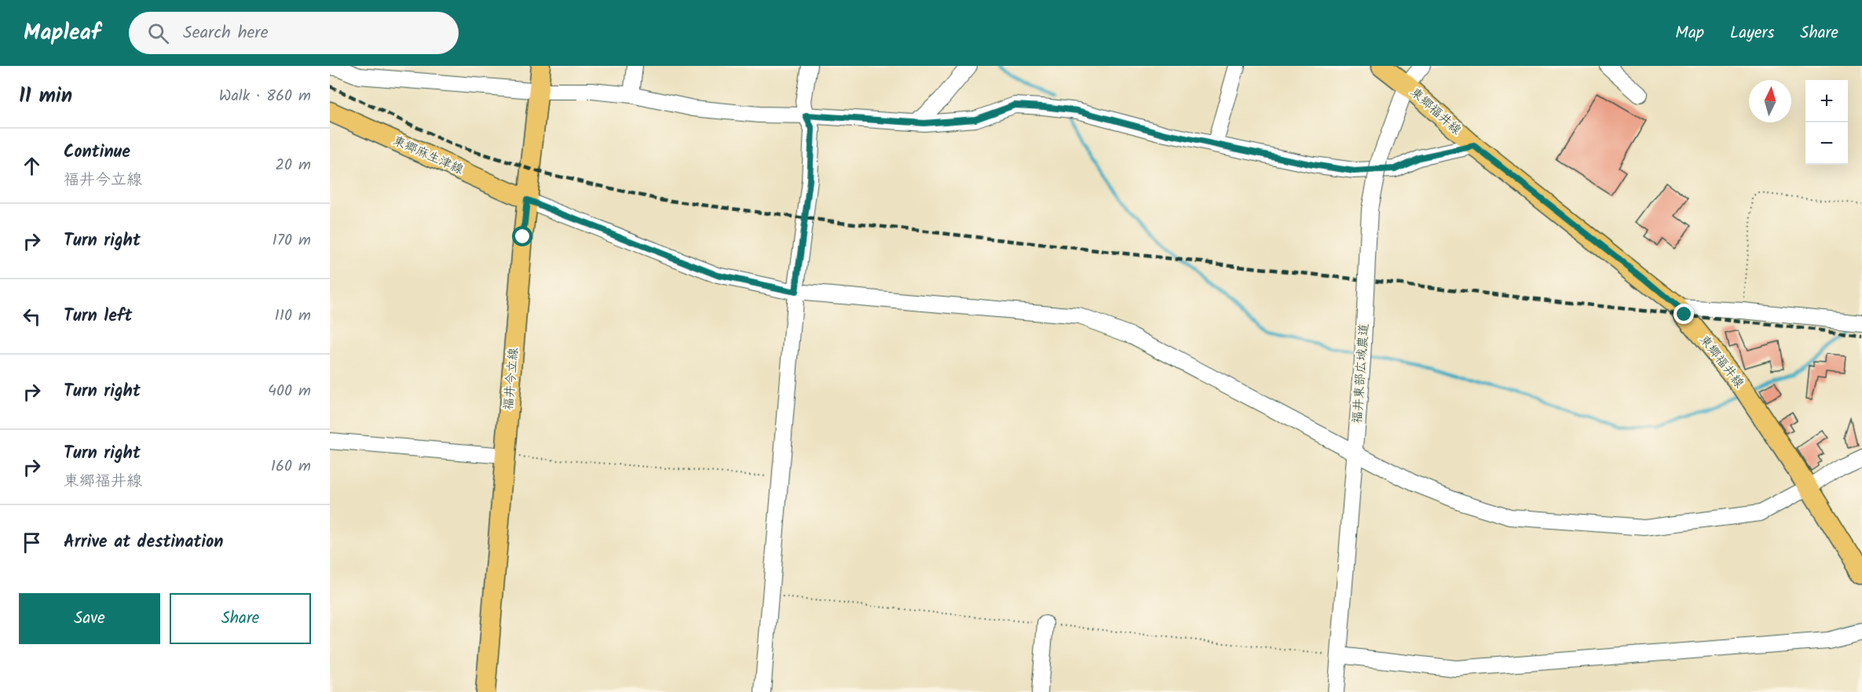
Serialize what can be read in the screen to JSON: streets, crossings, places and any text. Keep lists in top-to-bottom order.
{
  "streets": {
    "main road": ["東郷福井線", "東郷麻生津線", "福井今立線"],
    "street": ["福井東部広域農道"]
  },
  "crossings": [
    ["東郷福井線", "福井東部広域農道"],
    ["東郷麻生津線", "福井今立線"]
  ],
  "north": "top",
  "page": {
    "header": "Mapleaf",
    "search": "Search here",
    "nav": ["Map", "Layers", "Share"],
    "heading": ["11 min", "Walk · 860 m"],
    "map_buttons": ["+", "−"],
    "list": [
      ["Continue", "福井今立線", "20 m"],
      ["Turn right", "170 m"],
      ["Turn left", "110 m"],
      ["Turn right", "400 m"],
      ["Turn right", "東郷福井線", "160 m"],
      "Arrive at destination"
    ],
    "buttons": ["Save", "Share"]
  }
}
